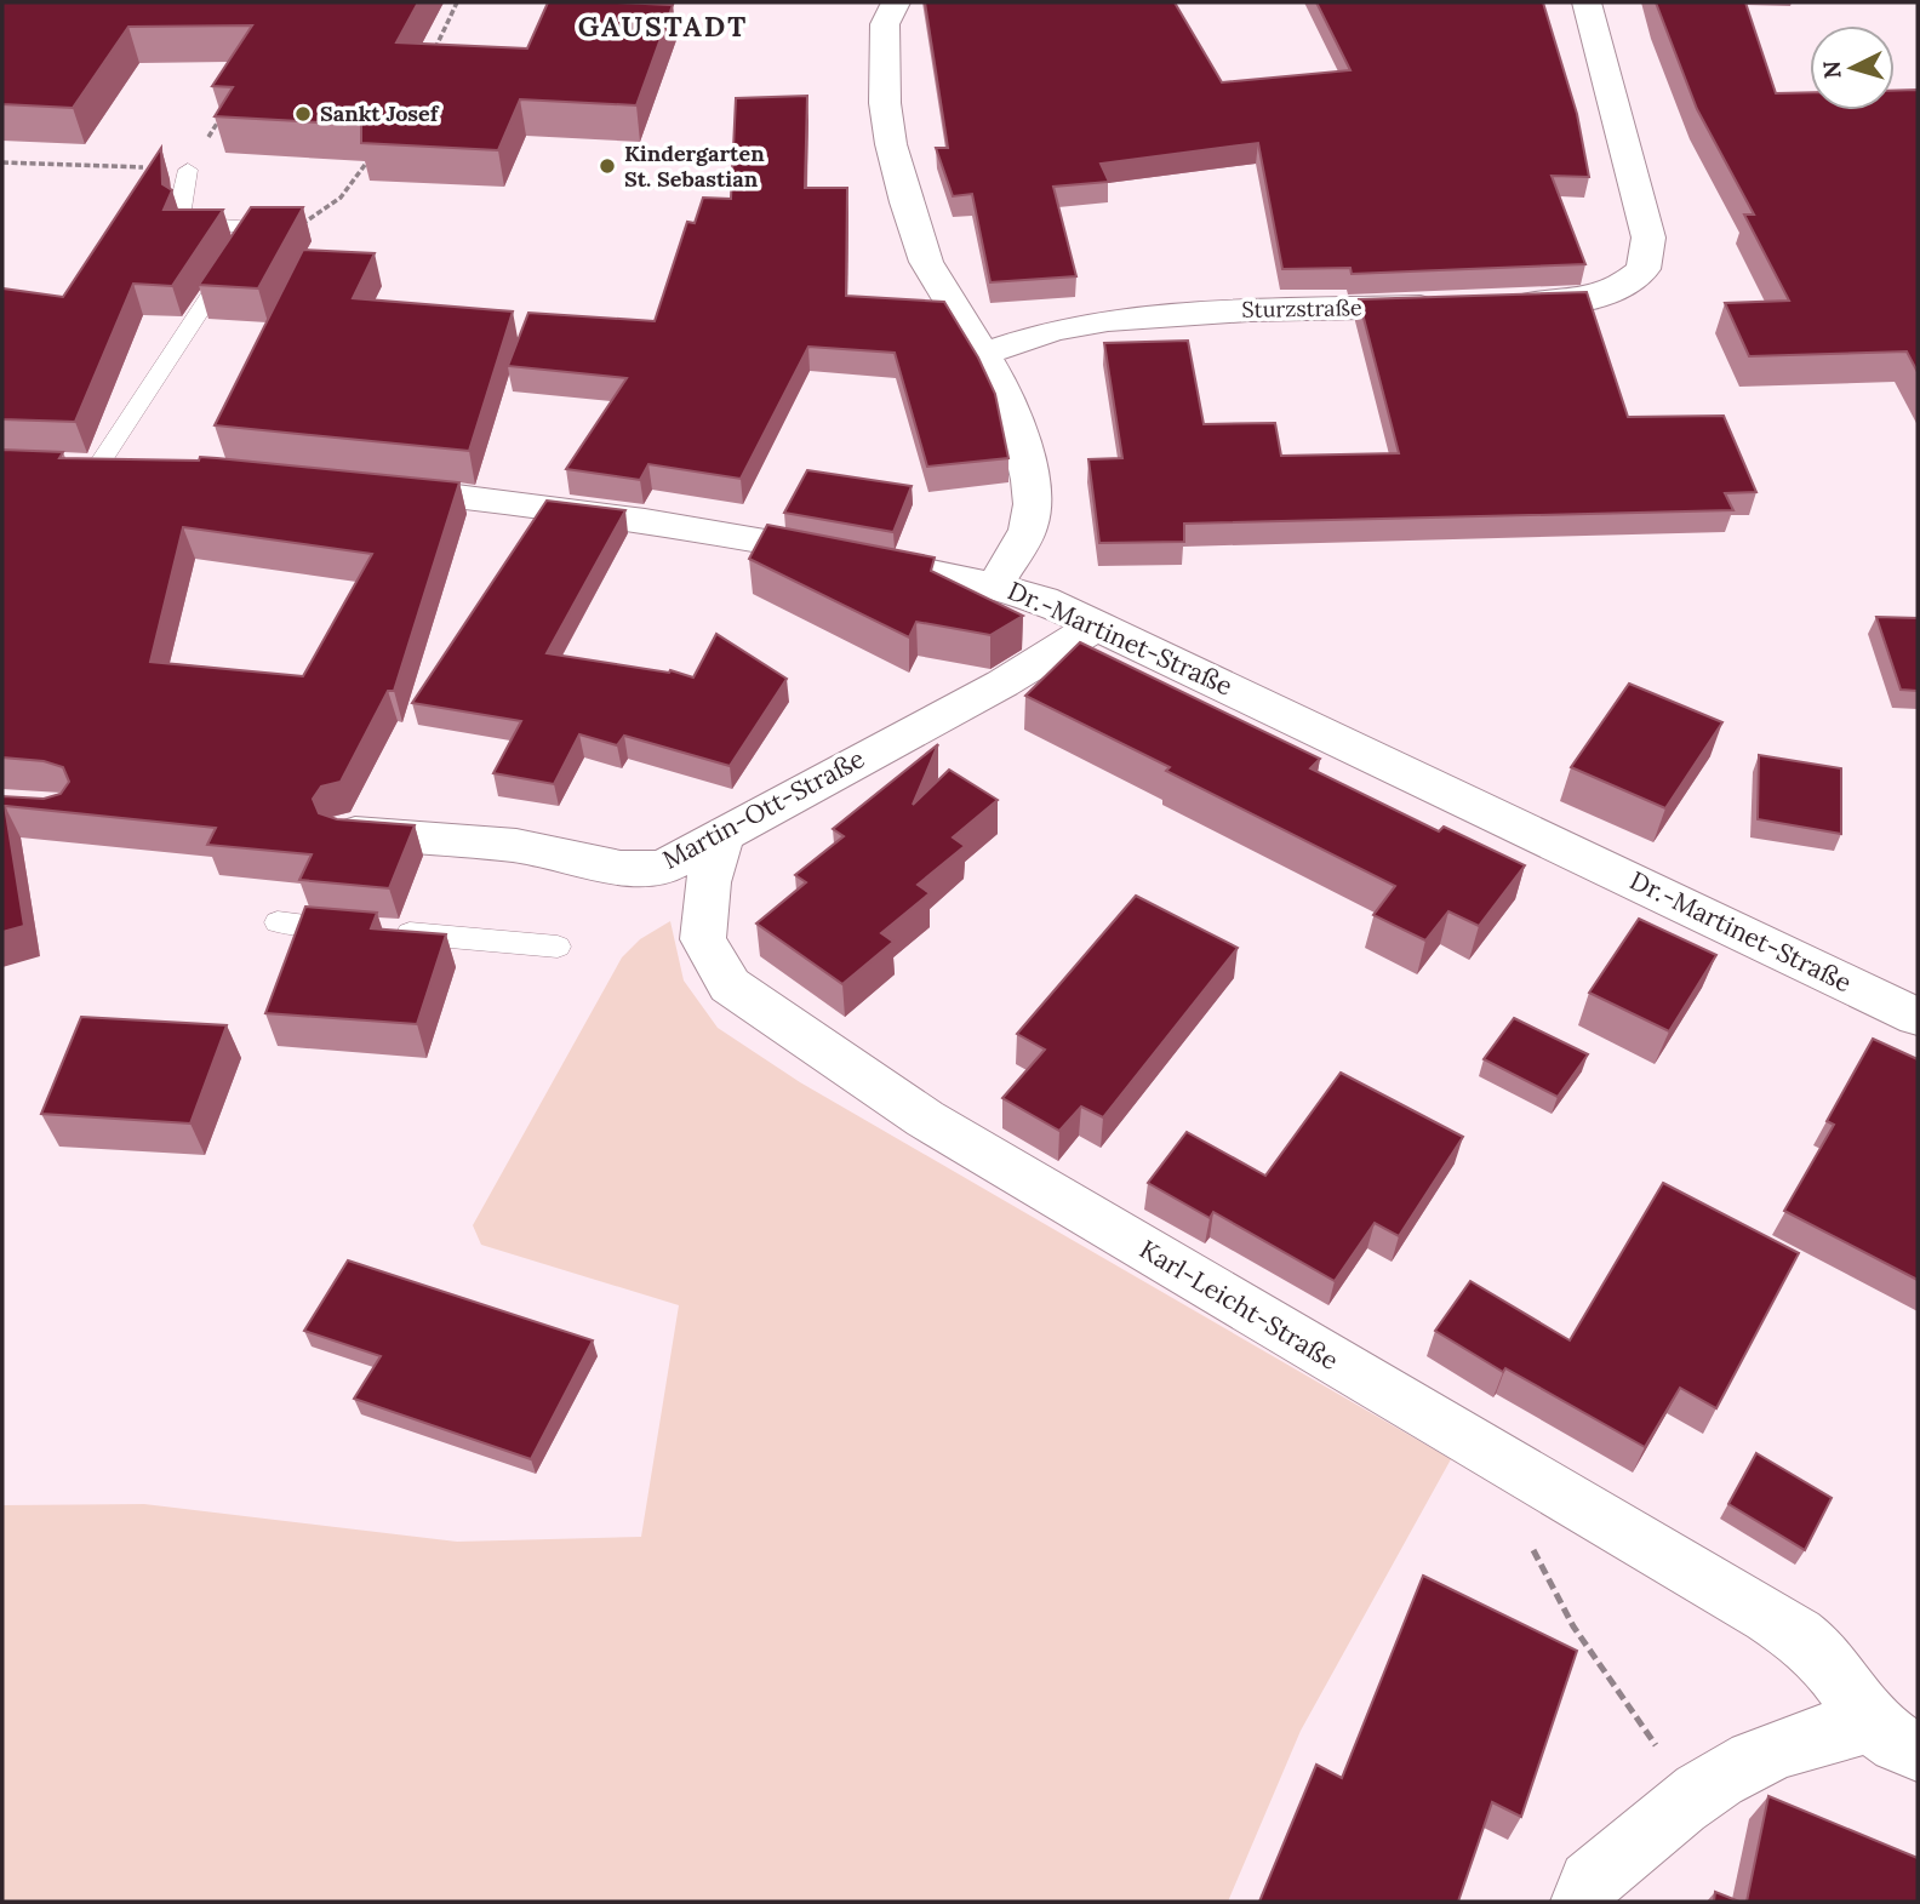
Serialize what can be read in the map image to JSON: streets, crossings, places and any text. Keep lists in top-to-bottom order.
{
  "streets": {
    "street": [
      "Sturzstraße",
      "Dr.-Martinet-Straße",
      "Martin-Ott-Straße",
      "Karl-Leicht-Straße"
    ]
  },
  "crossings": [
    ["Dr.-Martinet-Straße", "Martin-Ott-Straße"],
    ["Martin-Ott-Straße", "Karl-Leicht-Straße"]
  ],
  "districts": ["GAUSTADT"],
  "places": ["Sankt Josef", "Kindergarten St. Sebastian"],
  "north": "left"
}
